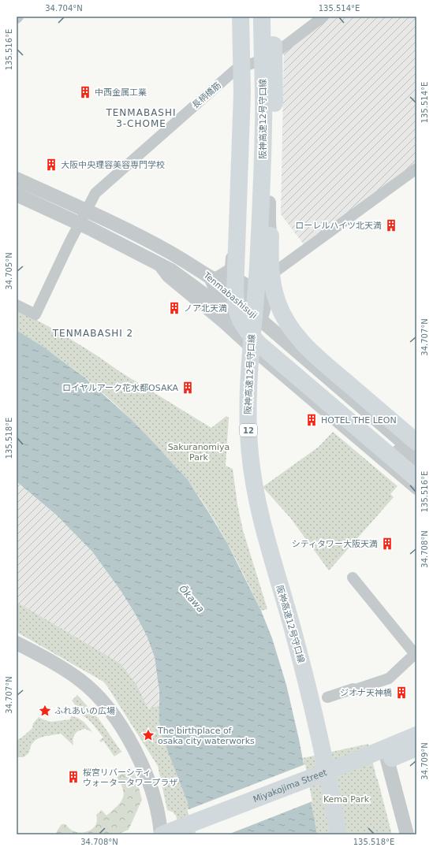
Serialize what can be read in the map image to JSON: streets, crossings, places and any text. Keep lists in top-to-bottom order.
{
  "streets": {
    "main road": ["阪神高速12号守口線", "12", "Miyakojima Street"],
    "street": ["長柄橋筋", "Tenmabashisuji"]
  },
  "crossings": [
    ["長柄橋筋", "Tenmabashisuji"]
  ],
  "districts": ["TENMABASHI 3-CHOME", "TENMABASHI 2"],
  "water": ["Ōkawa"],
  "parks": ["Sakuranomiya Park", "Kema Park"],
  "places": {
    "building": [
      "中西金属工業",
      "大阪中央理容美容専門学校",
      "ローレルハイツ北天満",
      "ノア北天満",
      "ロイヤルアーク花水都OSAKA",
      "HOTEL THE LEON",
      "シティタワー大阪天満",
      "ジオナ天神橋",
      "桜宮リバーシティ ウォータータワープラザ"
    ],
    "place": ["ふれあいの広場", "The birthplace of osaka city waterworks"]
  },
  "coordinates": [
    "34.704°N",
    "135.514°E",
    "135.516°E",
    "34.705°N",
    "34.707°N",
    "135.518°E",
    "34.708°N",
    "34.709°N"
  ]
}
